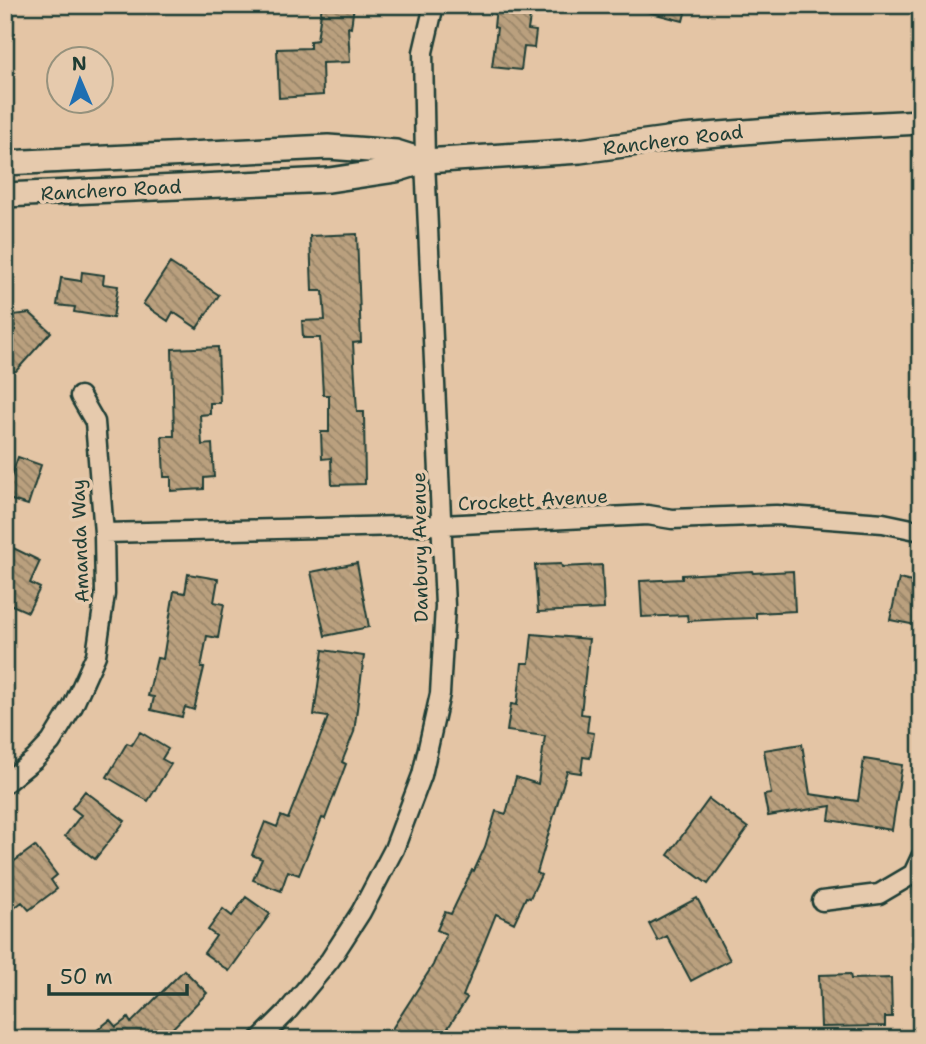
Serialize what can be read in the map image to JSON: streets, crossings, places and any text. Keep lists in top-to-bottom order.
{
  "streets": {
    "main road": ["Ranchero Road"],
    "street": ["Crockett Avenue", "Amanda Way", "Danbury Avenue"]
  },
  "crossings": [
    ["Ranchero Road", "Danbury Avenue"],
    ["Crockett Avenue", "Amanda Way"],
    ["Crockett Avenue", "Danbury Avenue"]
  ],
  "scale_bar": "50 m",
  "north": "top"
}
